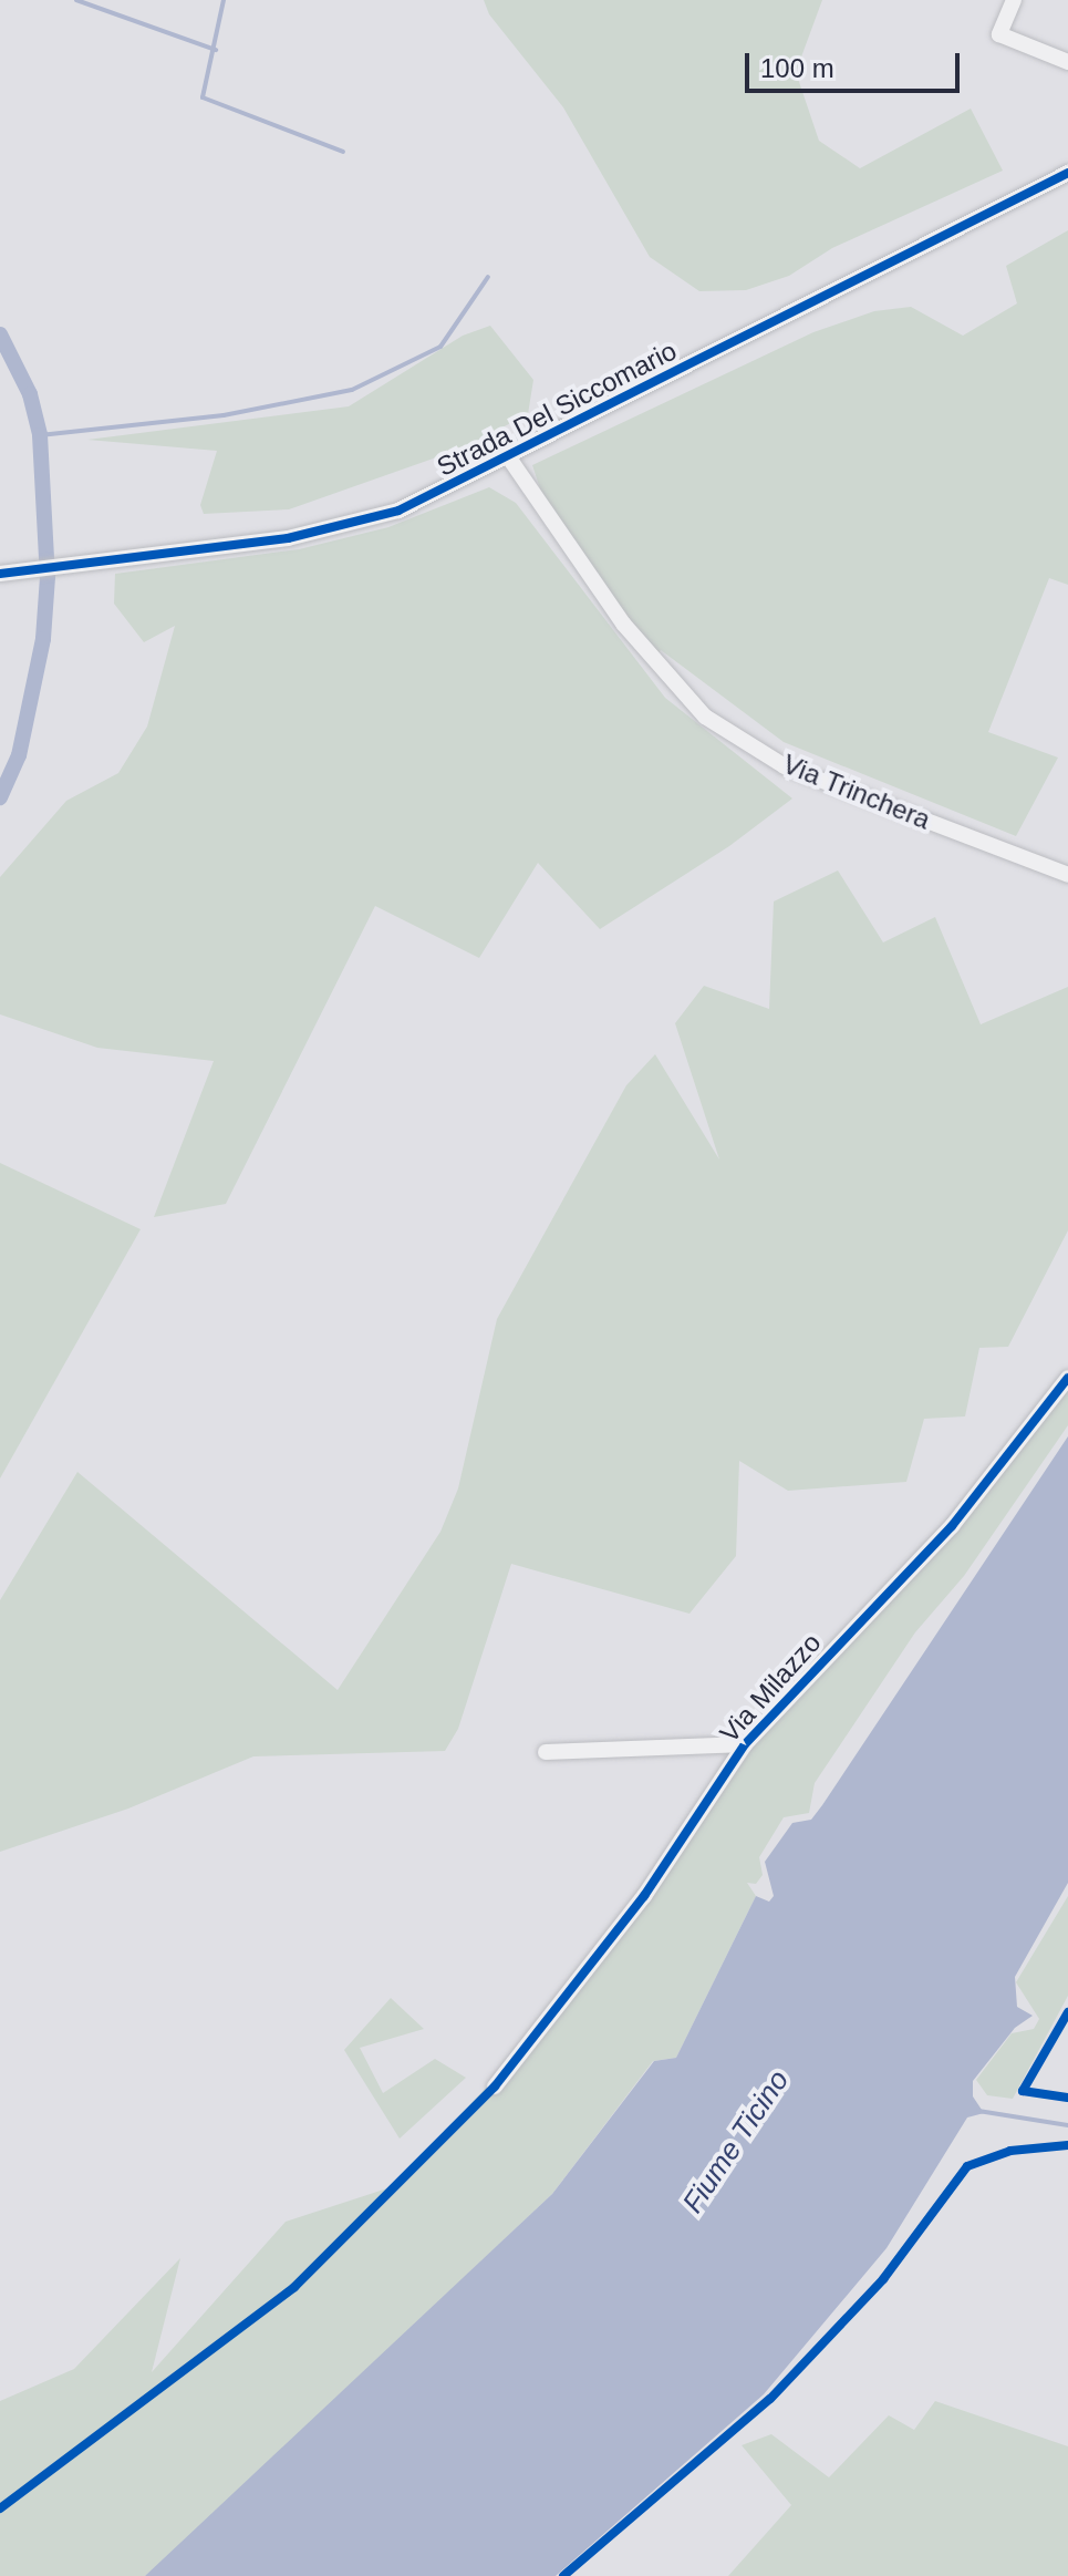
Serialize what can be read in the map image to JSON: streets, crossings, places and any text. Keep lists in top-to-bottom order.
{
  "streets": {
    "street": ["Strada Del Siccomario", "Via Trinchera", "Via Milazzo"]
  },
  "crossings": [
    ["Strada Del Siccomario", "Via Trinchera"]
  ],
  "water": ["Fiume Ticino"],
  "scale_bar": "100 m"
}
